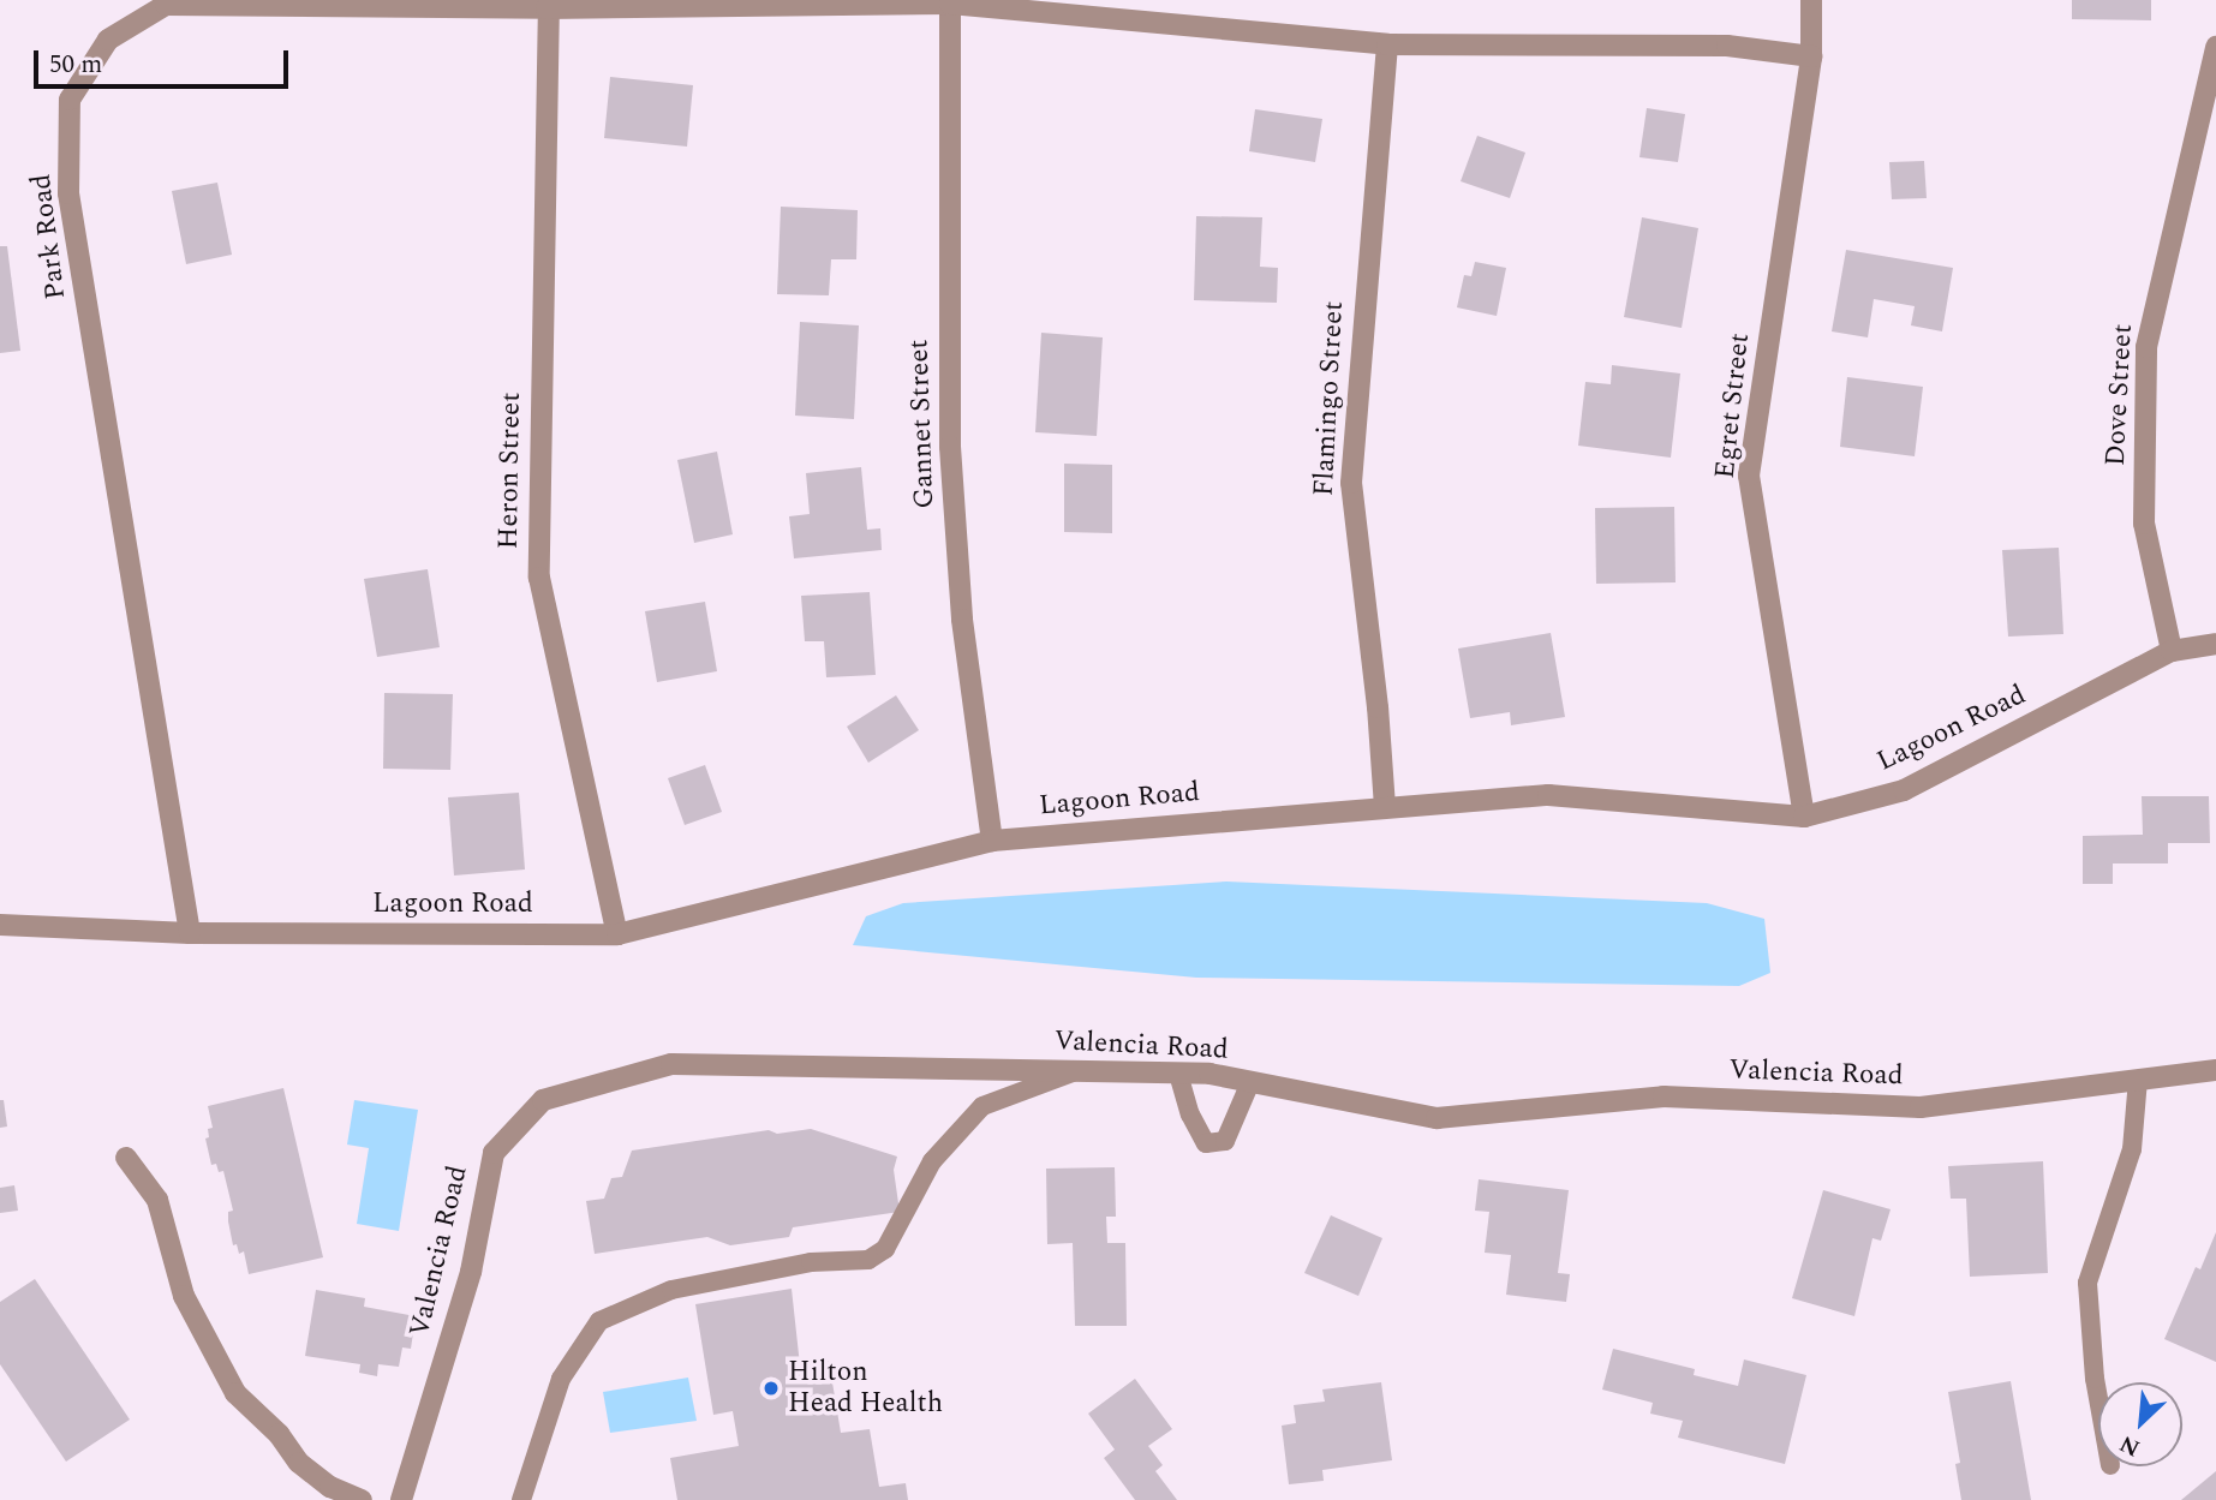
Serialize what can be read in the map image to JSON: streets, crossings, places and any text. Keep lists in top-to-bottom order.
{
  "streets": {
    "street": [
      "Park Road",
      "Dove Street",
      "Flamingo Street",
      "Egret Street",
      "Gannet Street",
      "Heron Street",
      "Lagoon Road",
      "Valencia Road"
    ]
  },
  "crossings": [
    ["Park Road", "Flamingo Street"],
    ["Park Road", "Egret Street"],
    ["Park Road", "Gannet Street"],
    ["Park Road", "Heron Street"],
    ["Park Road", "Lagoon Road"],
    ["Dove Street", "Lagoon Road"],
    ["Flamingo Street", "Lagoon Road"],
    ["Egret Street", "Lagoon Road"],
    ["Gannet Street", "Lagoon Road"],
    ["Heron Street", "Lagoon Road"]
  ],
  "places": ["Hilton Head Health"],
  "scale_bar": "50 m",
  "north": "bottom left"
}
